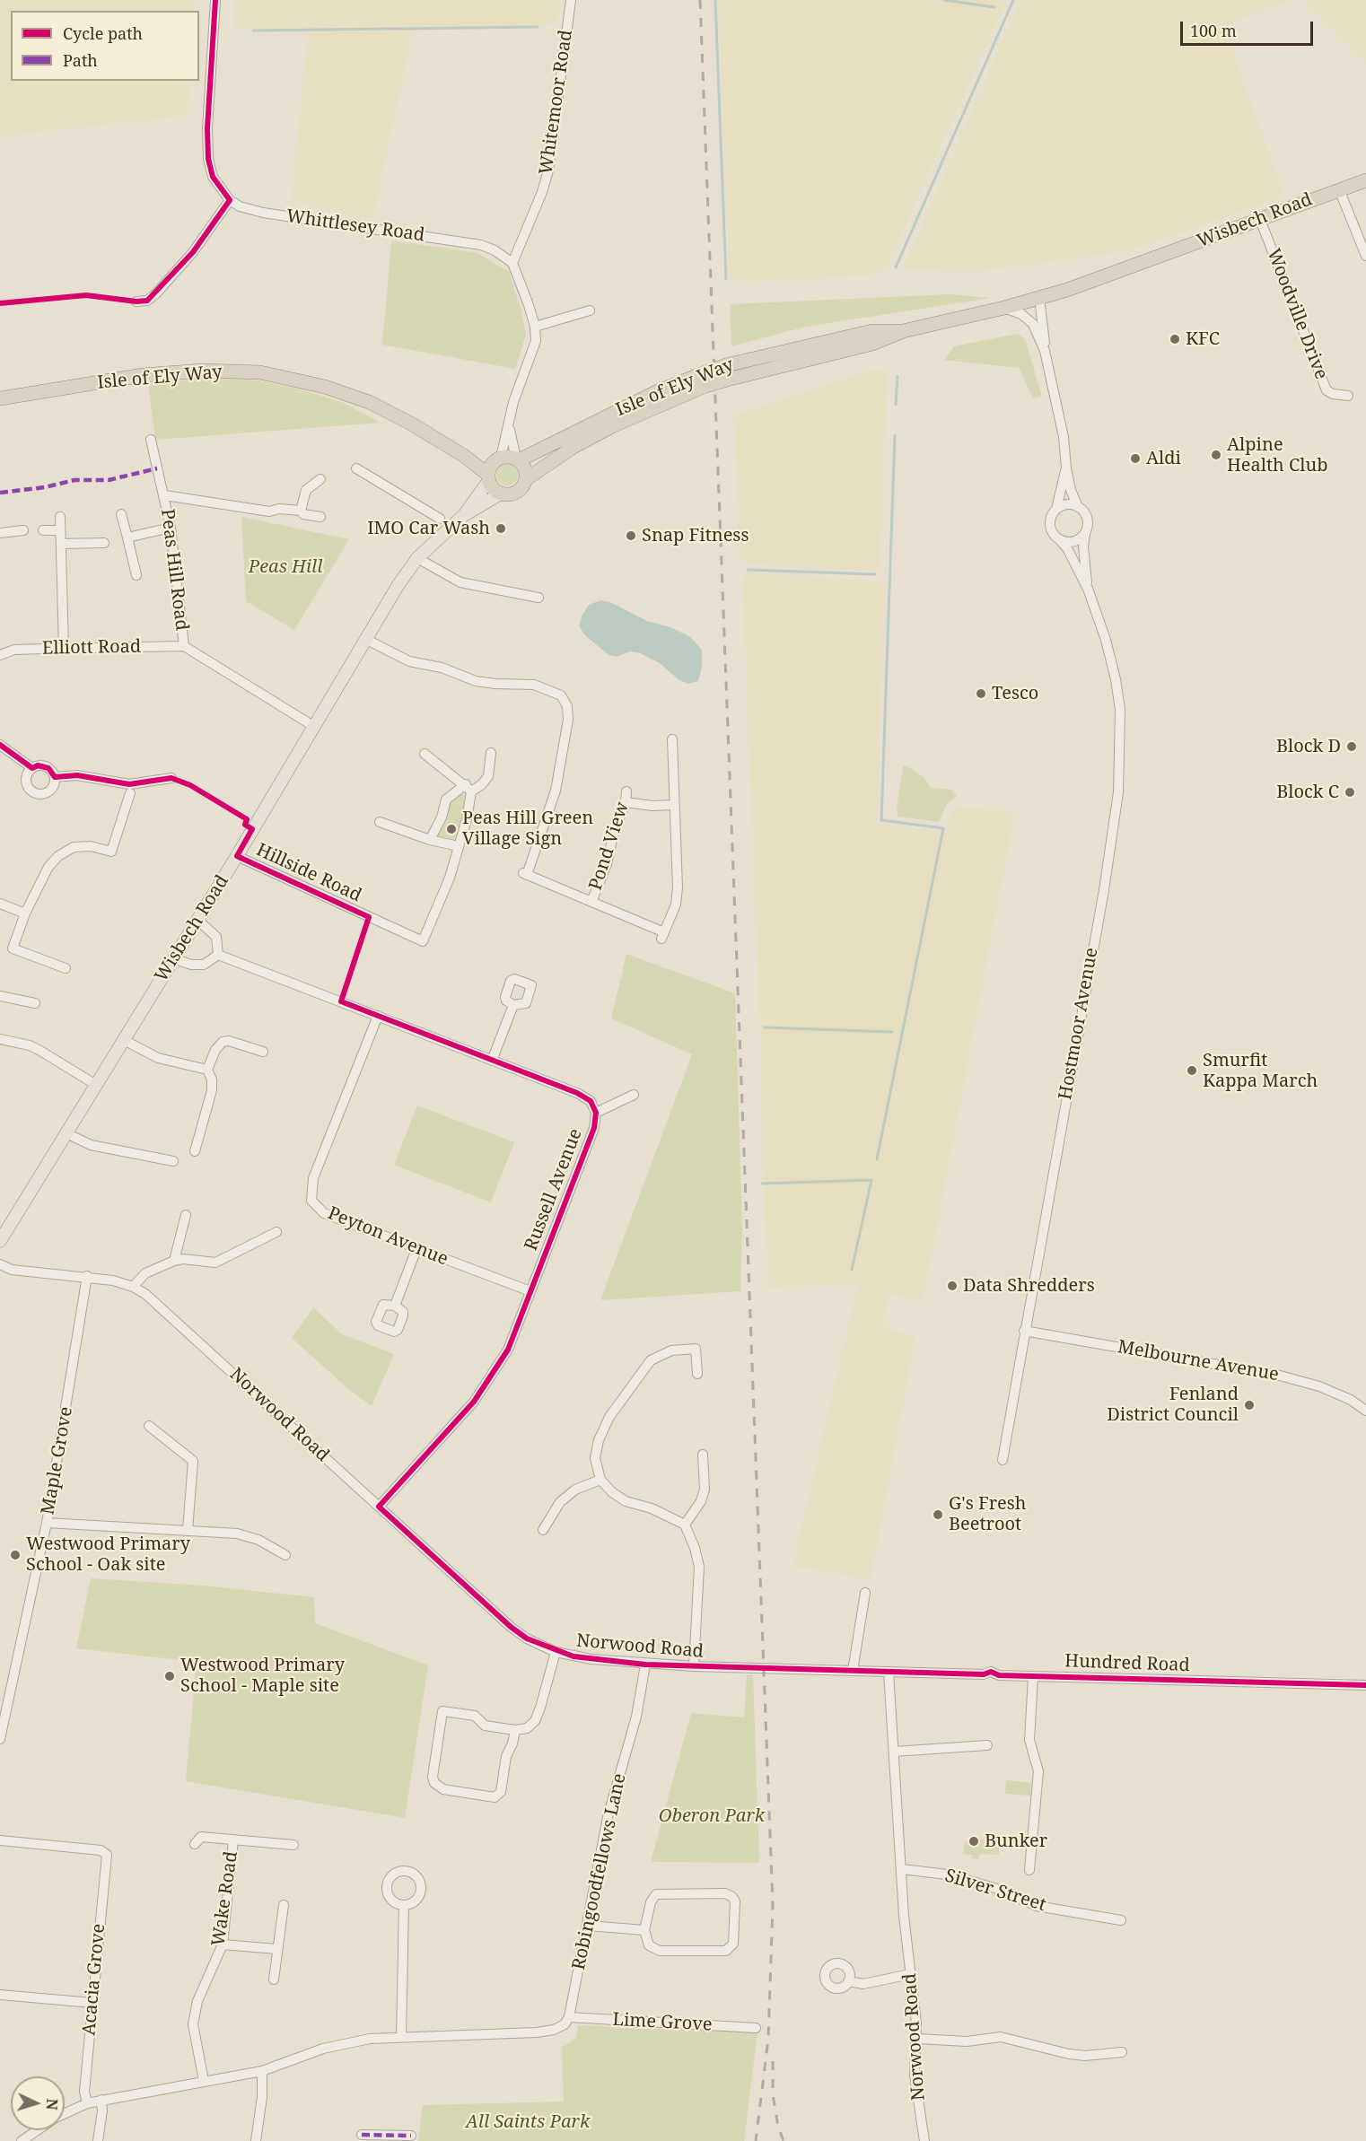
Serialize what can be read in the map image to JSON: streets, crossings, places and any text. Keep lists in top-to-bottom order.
{
  "streets": {
    "highway": ["Wisbech Road", "Isle of Ely Way"],
    "street": [
      "Whitemoor Road",
      "Whittlesey Road",
      "Woodville Drive",
      "Peas Hill Road",
      "Elliott Road",
      "Pond View",
      "Hillside Road",
      "Hostmoor Avenue",
      "Russell Avenue",
      "Peyton Avenue",
      "Melbourne Avenue",
      "Norwood Road",
      "Maple Grove",
      "Hundred Road",
      "Robingoodfellows Lane",
      "Silver Street",
      "Wake Road",
      "Acacia Grove",
      "Lime Grove"
    ]
  },
  "crossings": [
    ["Whitemoor Road", "Whittlesey Road"],
    ["Wisbech Road", "Woodville Drive"],
    ["Wisbech Road", "Isle of Ely Way"],
    ["Wisbech Road", "Peas Hill Road"],
    ["Wisbech Road", "Hillside Road"],
    ["Peas Hill Road", "Elliott Road"],
    ["Hostmoor Avenue", "Melbourne Avenue"],
    ["Russell Avenue", "Peyton Avenue"],
    ["Russell Avenue", "Norwood Road"],
    ["Norwood Road", "Maple Grove"],
    ["Norwood Road", "Hundred Road"],
    ["Norwood Road", "Robingoodfellows Lane"],
    ["Norwood Road", "Silver Street"],
    ["Robingoodfellows Lane", "Lime Grove"]
  ],
  "parks": ["Peas Hill", "Oberon Park", "All Saints Park"],
  "places": [
    "KFC",
    "Alpine Health Club",
    "Aldi",
    "IMO Car Wash",
    "Snap Fitness",
    "Tesco",
    "Block D",
    "Block C",
    "Peas Hill Green Village Sign",
    "Smurfit Kappa March",
    "Data Shredders",
    "Fenland District Council",
    "G's Fresh Beetroot",
    "Westwood Primary School - Oak site",
    "Westwood Primary School - Maple site",
    "Bunker"
  ],
  "legend": ["Cycle path", "Path"],
  "scale_bar": "100 m",
  "north": "right"
}
